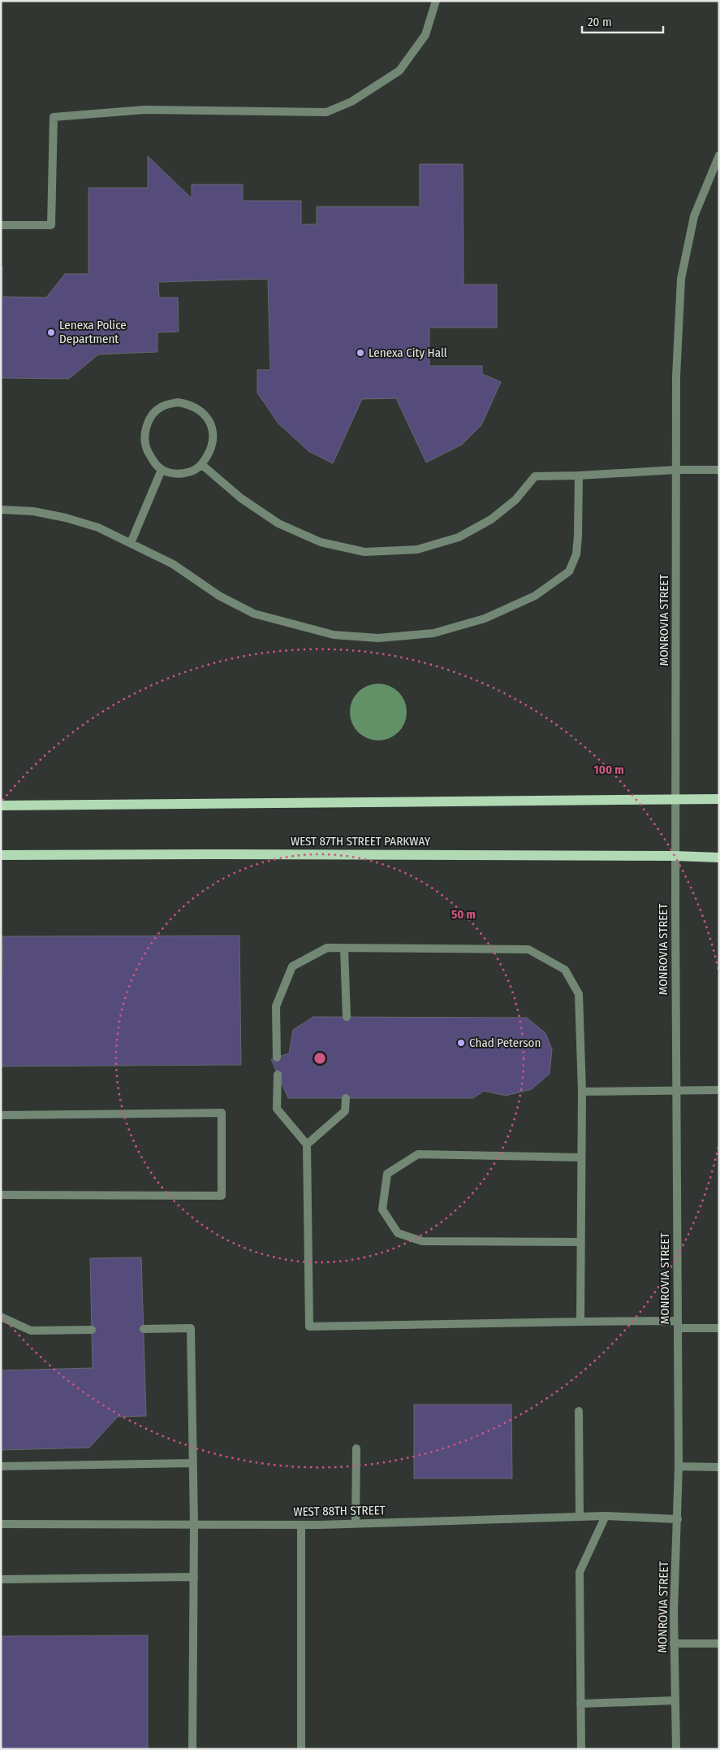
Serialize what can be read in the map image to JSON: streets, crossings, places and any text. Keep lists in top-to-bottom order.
{
  "streets": {
    "main road": ["WEST 87TH STREET PARKWAY"],
    "street": ["MONROVIA STREET", "WEST 88TH STREET"]
  },
  "crossings": [
    ["MONROVIA STREET", "WEST 87TH STREET PARKWAY"],
    ["MONROVIA STREET", "WEST 88TH STREET"]
  ],
  "places": ["Lenexa Police Department", "Lenexa City Hall", "Chad Peterson"],
  "scale_bar": "20 m",
  "rings": ["100 m", "50 m"]
}
